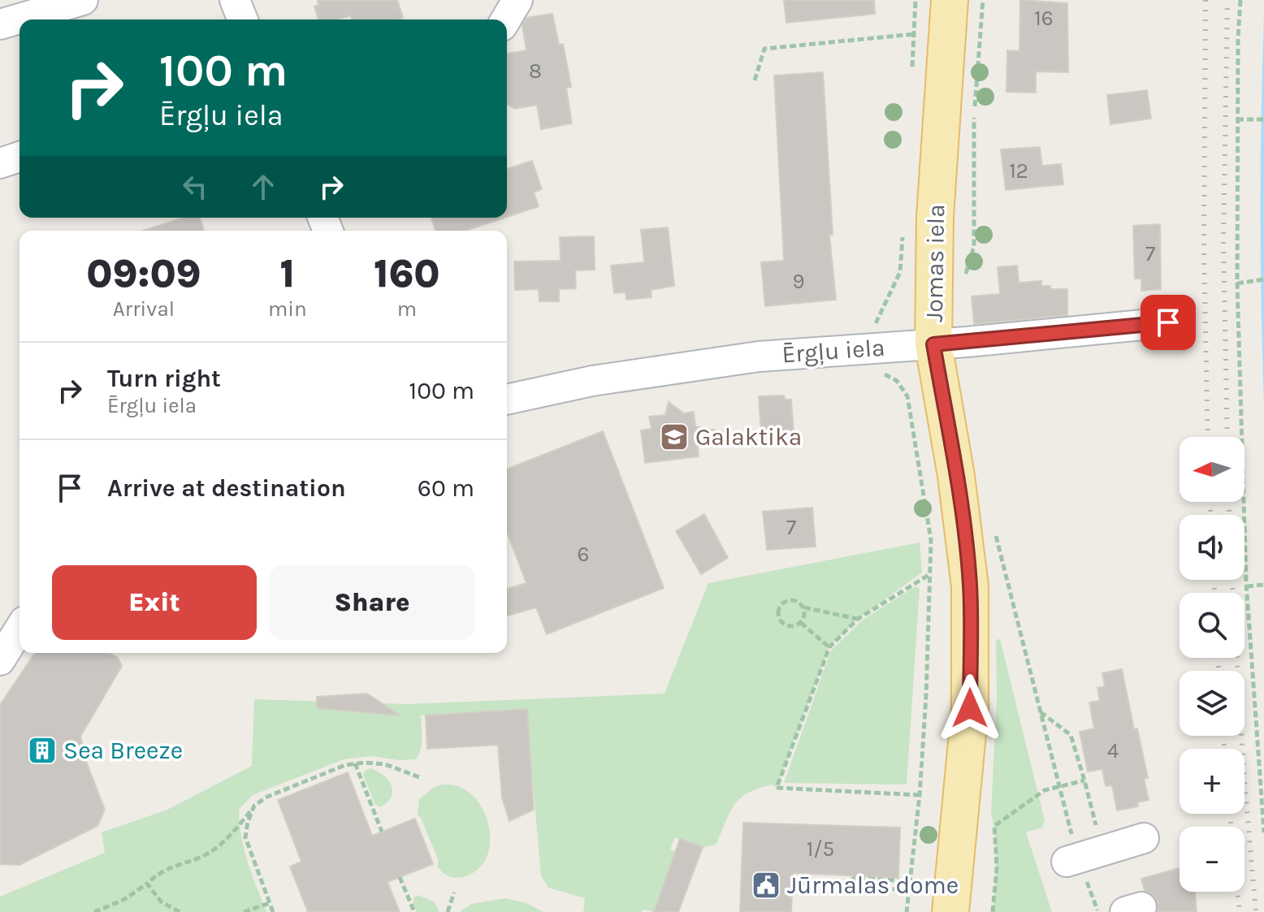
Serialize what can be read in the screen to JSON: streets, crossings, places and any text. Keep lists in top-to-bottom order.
{
  "streets": {
    "main road": ["Jomas iela"],
    "street": ["Ērgļu iela"]
  },
  "crossings": [
    ["Jomas iela", "Ērgļu iela"]
  ],
  "places": {
    "school or university": ["Galaktika"],
    "building": ["Sea Breeze"],
    "public building": ["Jūrmalas dome"]
  },
  "house_numbers": [
    "16",
    "8",
    "12",
    "7",
    "9",
    "7",
    "6",
    "4",
    "1/5"
  ],
  "north": "left",
  "page": {
    "turn": ["100 m", "Ērgļu iela"],
    "eta": [
      "09:09",
      "Arrival",
      "1",
      "min",
      "160",
      "m"
    ],
    "list": [
      {
        "name": "Turn right",
        "note": "Ērgļu iela",
        "value": "100 m"
      },
      {
        "name": "Arrive at destination",
        "value": "60 m"
      }
    ],
    "map_buttons": ["+", "−"],
    "buttons": ["Exit", "Share"]
  }
}
